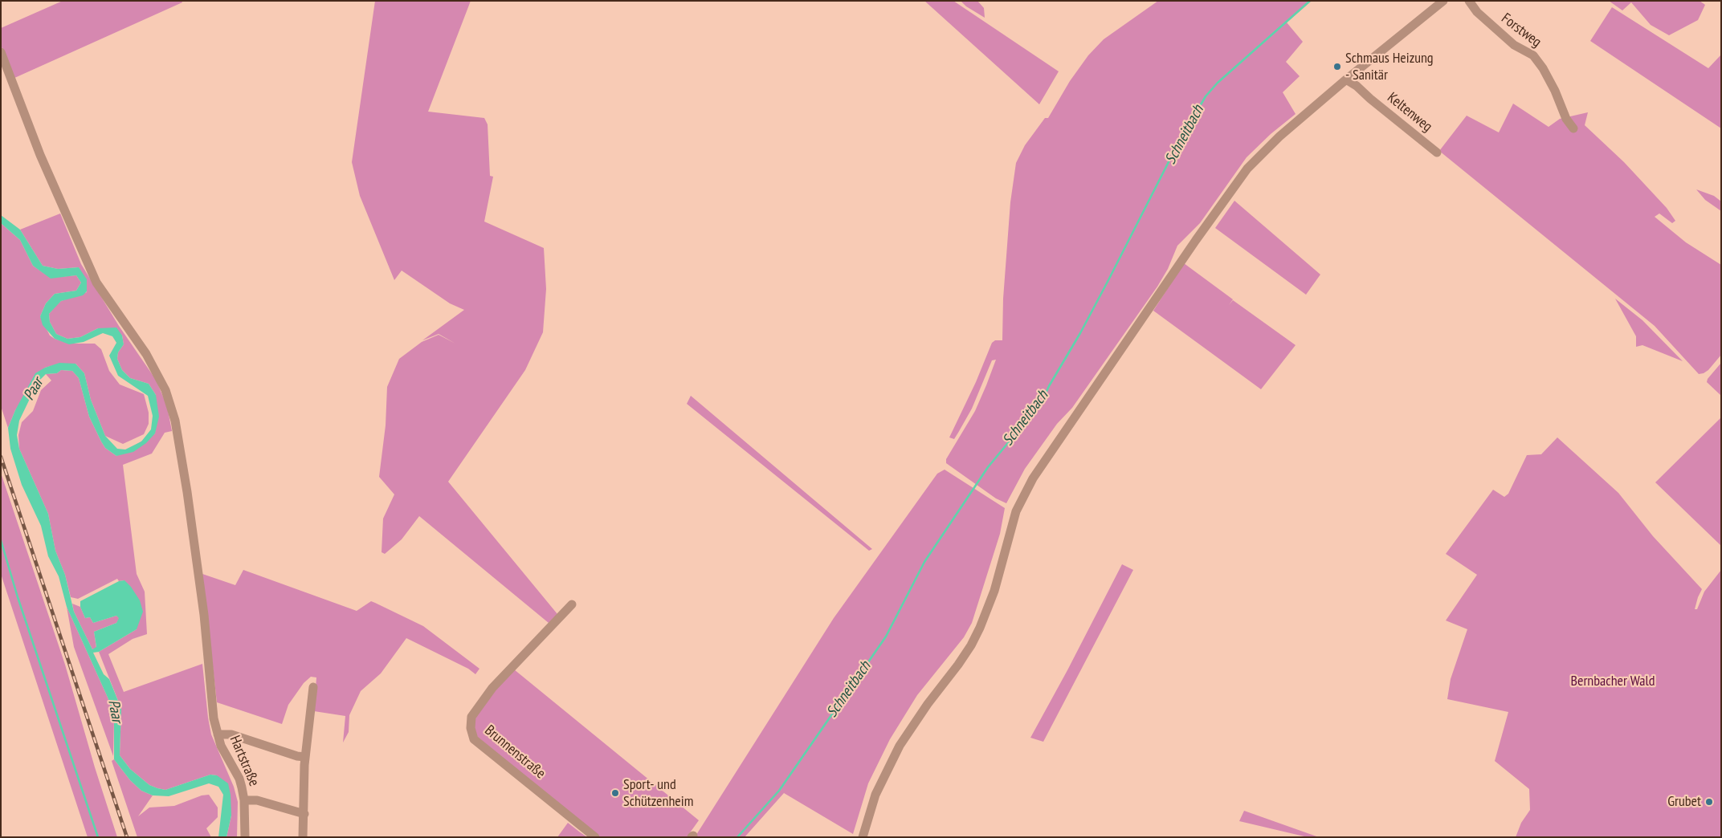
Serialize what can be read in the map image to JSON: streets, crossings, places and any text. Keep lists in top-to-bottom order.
{
  "streets": {
    "street": [
      "Forstweg",
      "Keltenweg",
      "Brunnenstraße",
      "Hartstraße"
    ]
  },
  "water": ["Schneitbach", "Paar"],
  "parks": ["Bernbacher Wald"],
  "places": ["Schmaus Heizung - Sanitär", "Sport- und Schützenheim", "Grubet"]
}
